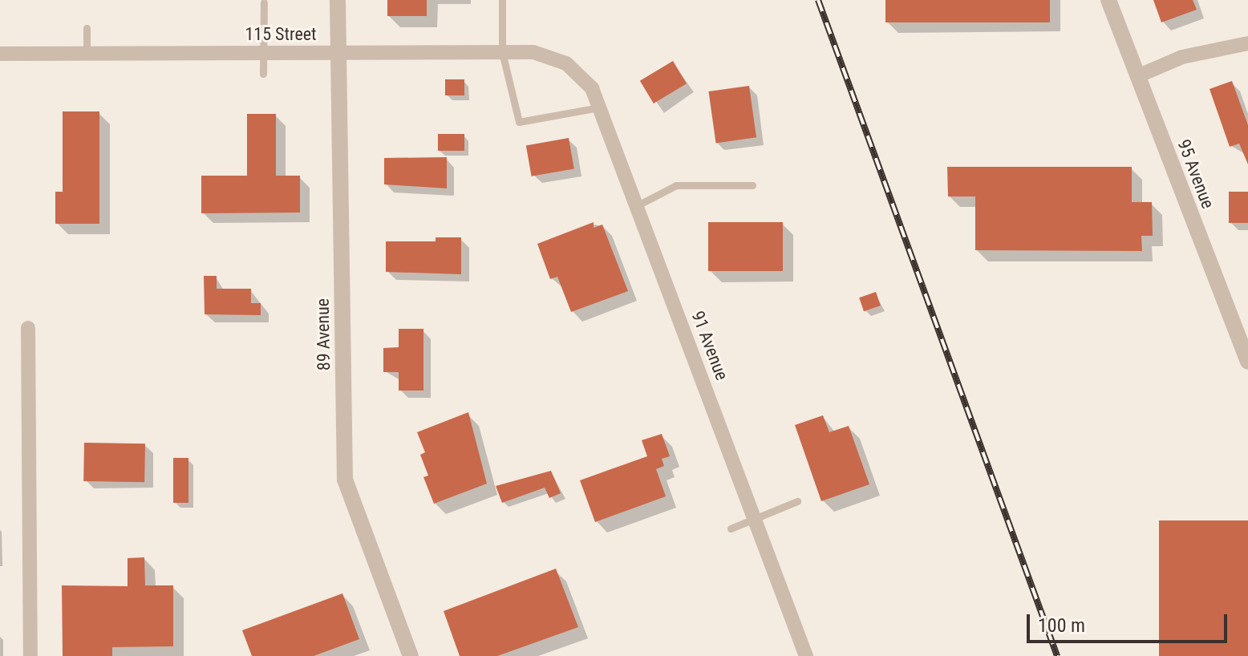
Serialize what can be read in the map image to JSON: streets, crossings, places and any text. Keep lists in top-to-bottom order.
{
  "streets": {
    "street": [
      "115 Street",
      "95 Avenue",
      "89 Avenue",
      "91 Avenue"
    ]
  },
  "crossings": [
    ["115 Street", "89 Avenue"],
    ["115 Street", "91 Avenue"]
  ],
  "scale_bar": "100 m"
}
